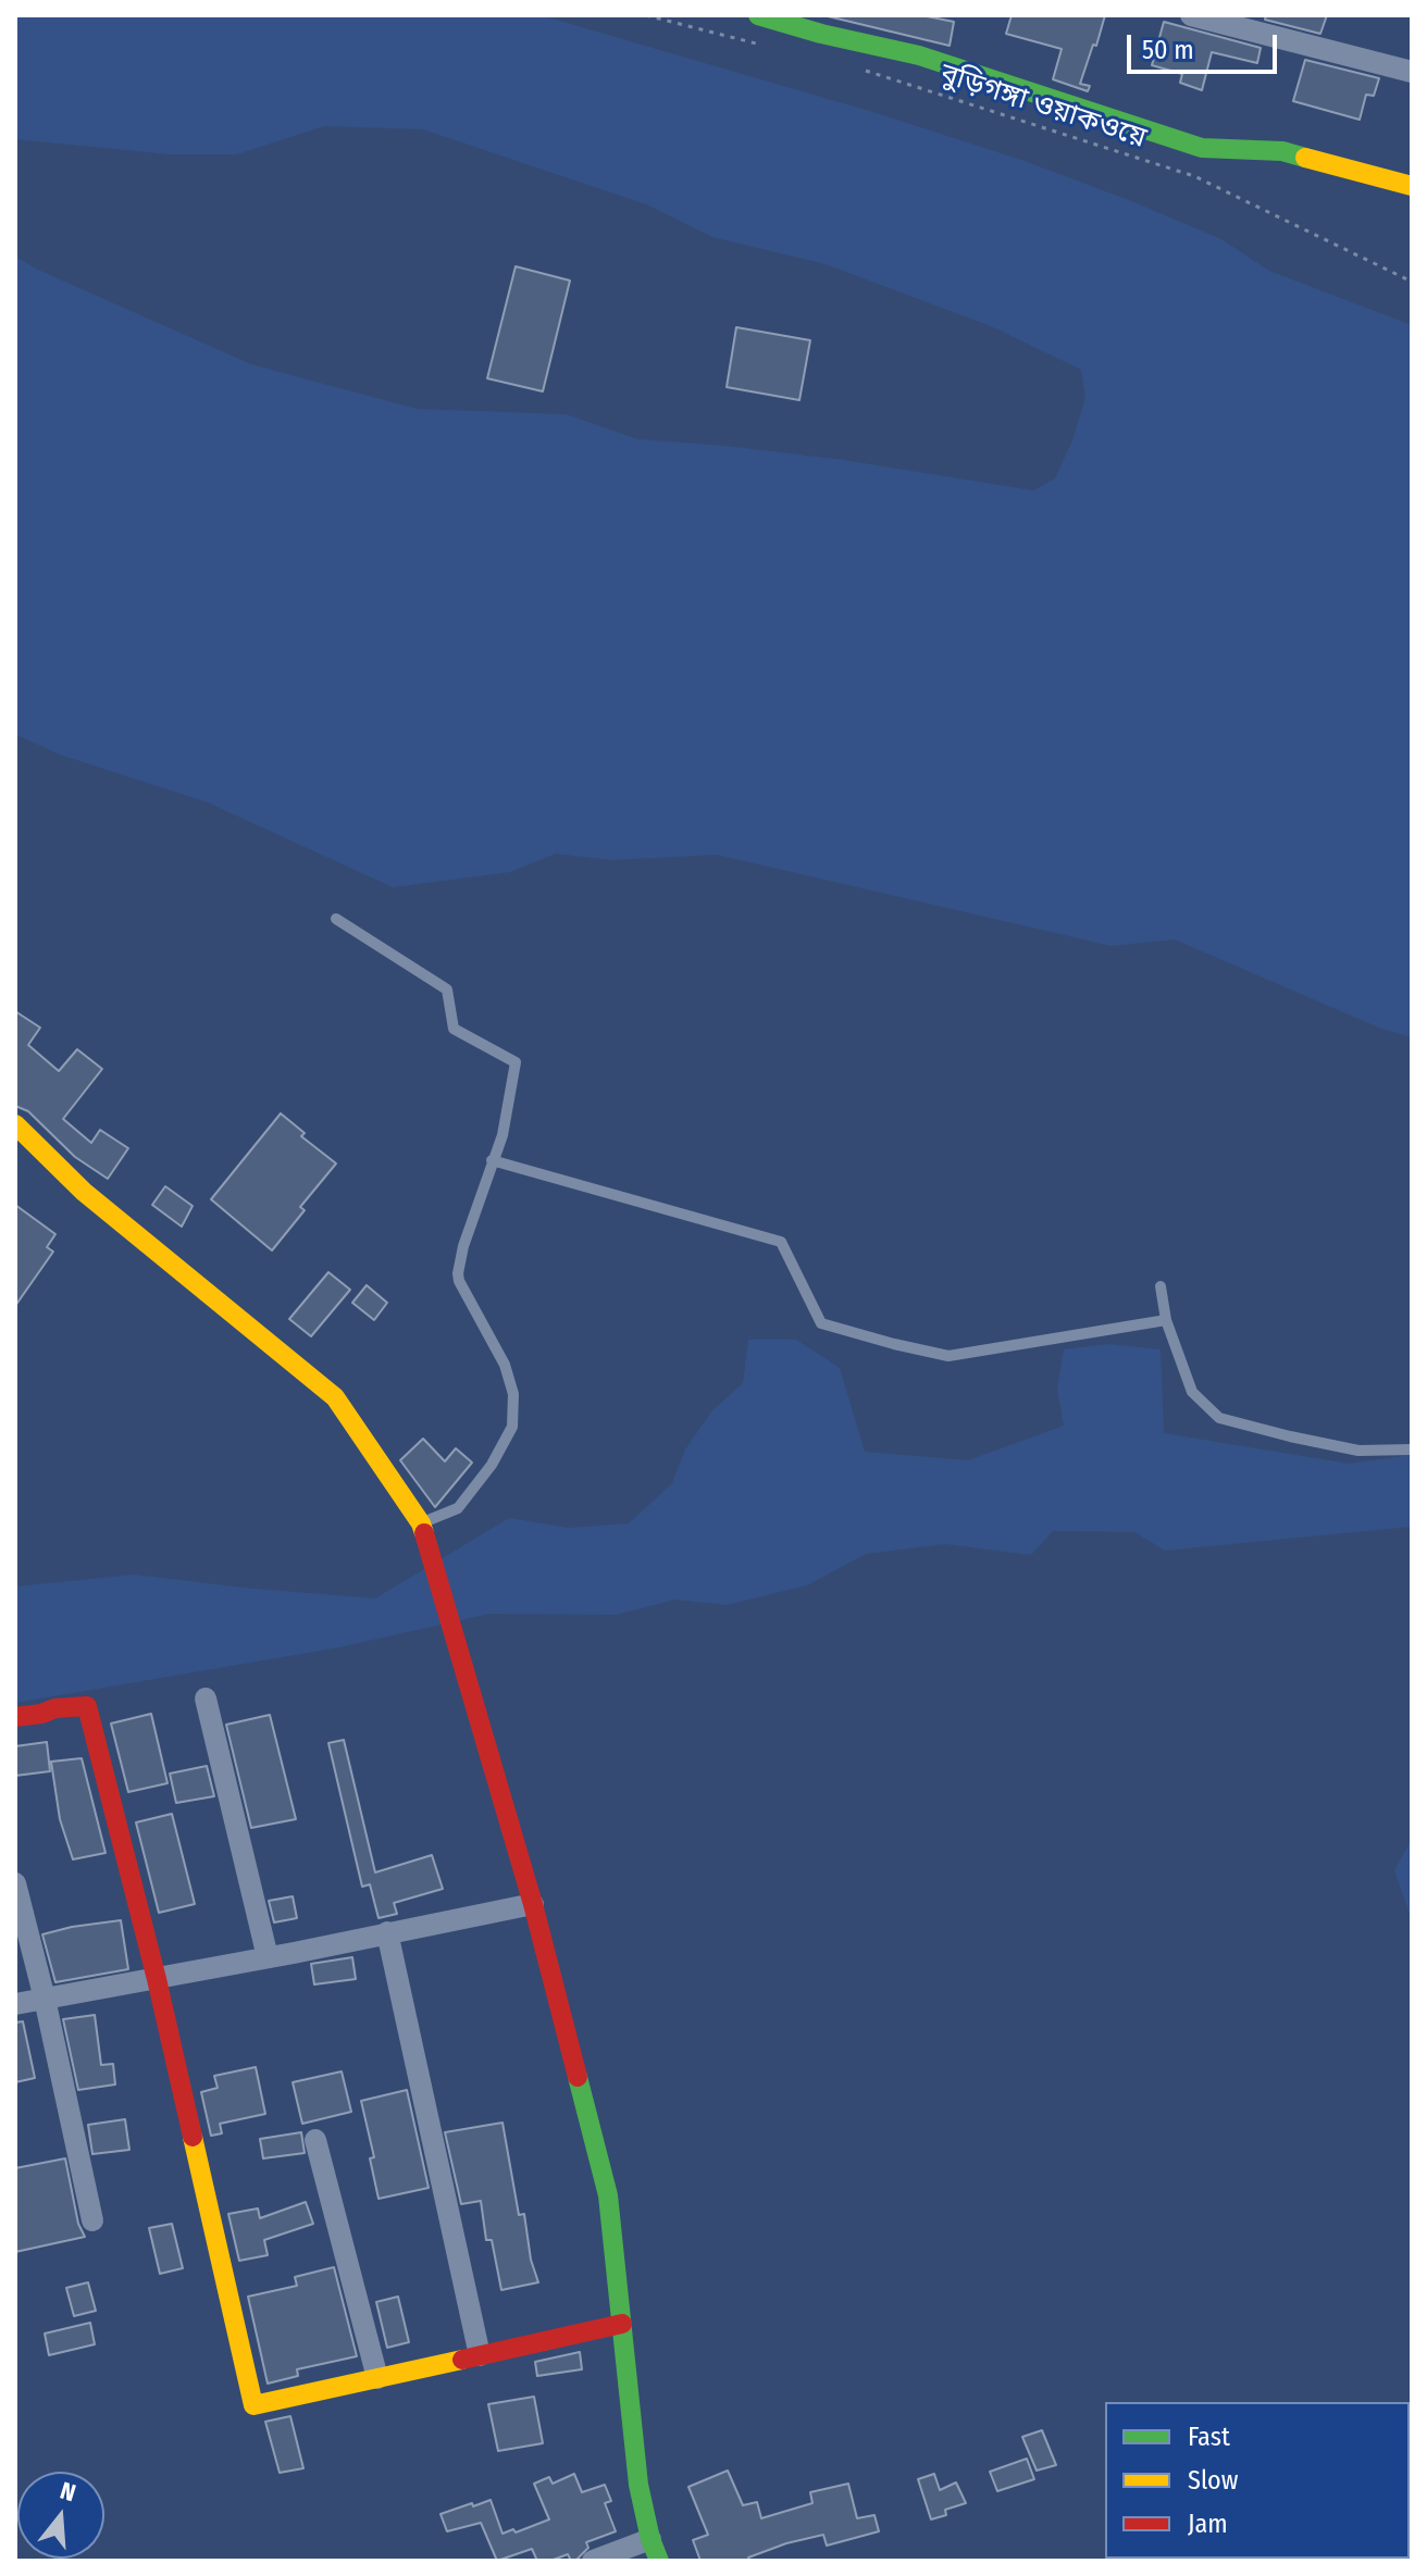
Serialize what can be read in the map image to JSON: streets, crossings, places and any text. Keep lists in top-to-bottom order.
{
  "streets": {
    "path": ["বুড়িগঙ্গা ওয়াকওয়ে"]
  },
  "legend": ["Fast", "Slow", "Jam"],
  "scale_bar": "50 m",
  "north": "top"
}
